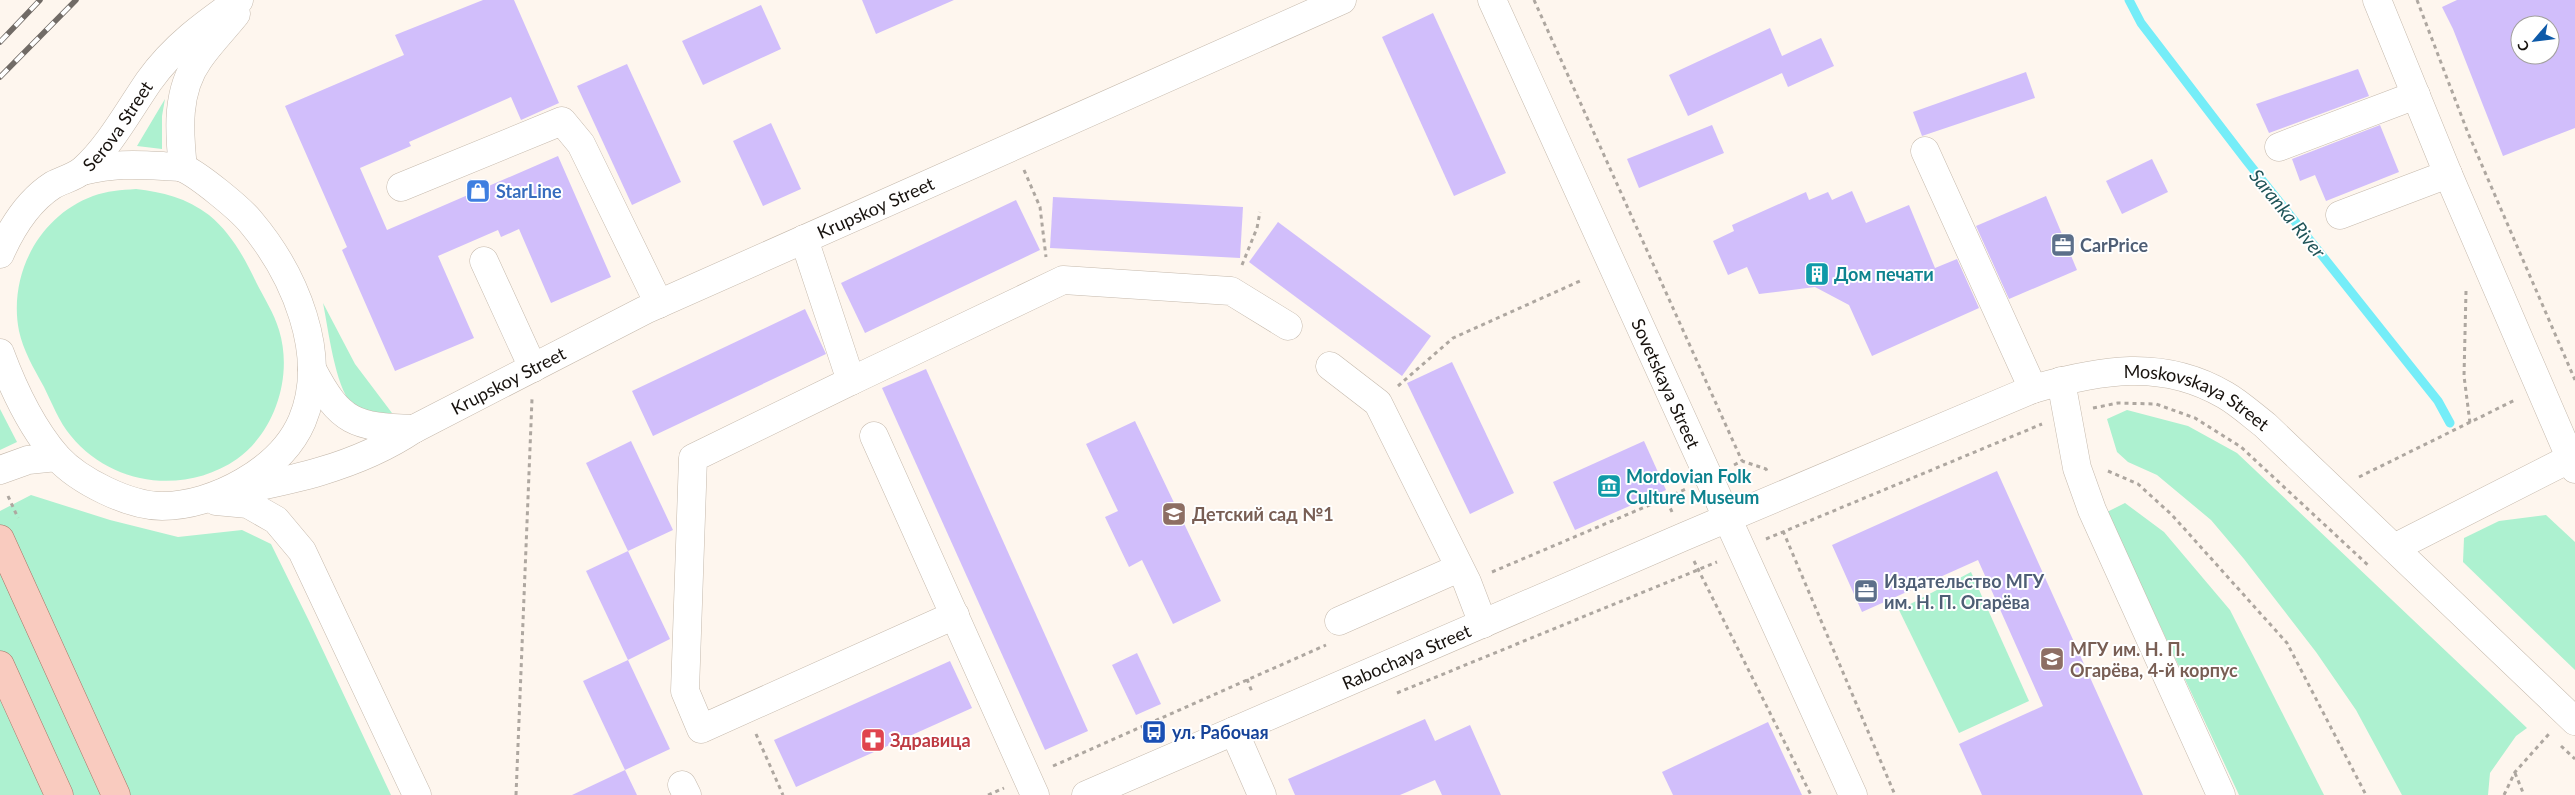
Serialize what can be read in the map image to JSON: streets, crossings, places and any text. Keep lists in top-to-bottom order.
{
  "streets": {
    "street": [
      "Serova Street",
      "Krupskoy Street",
      "Sovetskaya Street",
      "Moskovskaya Street",
      "Rabochaya Street"
    ]
  },
  "crossings": [
    ["Sovetskaya Street", "Moskovskaya Street"],
    ["Sovetskaya Street", "Rabochaya Street"],
    ["Moskovskaya Street", "Rabochaya Street"]
  ],
  "water": ["Saranka River"],
  "places": {
    "shop": ["StarLine"],
    "office": ["CarPrice", "Издательство МГУ им. Н. П. Огарёва"],
    "building": ["Дом печати"],
    "museum": ["Mordovian Folk Culture Museum"],
    "school or university": ["Детский сад №1", "МГУ им. Н. П. Огарёва, 4-й корпус"],
    "bus stop": ["ул. Рабочая"],
    "pharmacy": ["Здравица"]
  },
  "north": "bottom left"
}
